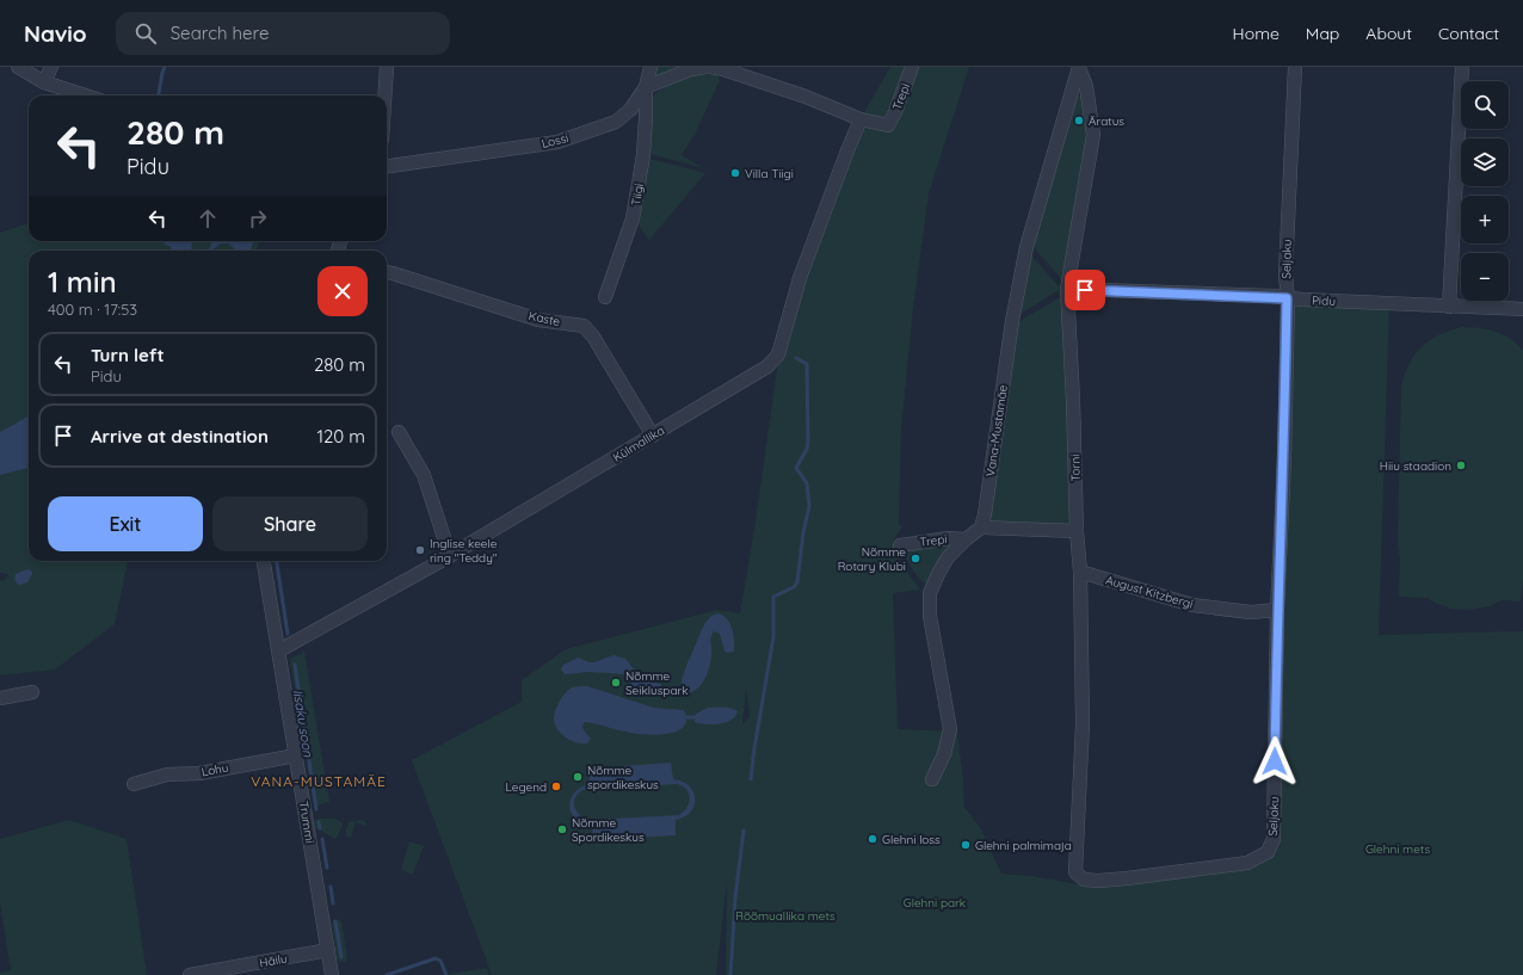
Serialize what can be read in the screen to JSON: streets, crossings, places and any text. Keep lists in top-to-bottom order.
{
  "streets": {
    "street": [
      "Trepi",
      "Lossi",
      "Tiigi",
      "Seljaku",
      "Pidu",
      "Kaste",
      "Vana-Mustamäe",
      "Külmallika",
      "Torni",
      "August Kitzbergi",
      "Lohu",
      "Trummi",
      "Häilu"
    ]
  },
  "crossings": [
    ["Trepi", "Külmallika"],
    ["Lossi", "Tiigi"],
    ["Seljaku", "Pidu"],
    ["Seljaku", "Torni"],
    ["Seljaku", "August Kitzbergi"],
    ["Pidu", "Torni"],
    ["Kaste", "Külmallika"],
    ["Vana-Mustamäe", "Torni"],
    ["Külmallika", "Trummi"],
    ["Torni", "August Kitzbergi"],
    ["Lohu", "Trummi"],
    ["Trummi", "Häilu"]
  ],
  "districts": ["VANA-MUSTAMÄE"],
  "water": ["Iisaku soon"],
  "parks": ["Glehni mets", "Glehni park", "Rõõmuallika mets"],
  "places": [
    "Äratus",
    "Villa Tiigi",
    "Hiiu staadion",
    "Inglise keele ring \"Teddy\"",
    "Nõmme Rotary Klubi",
    "Nõmme Seikluspark",
    "Nõmme spordikeskus",
    "Legend",
    "Nõmme Spordikeskus",
    "Glehni loss",
    "Glehni palmimaja"
  ],
  "page": {
    "header": "Navio",
    "search": "Search here",
    "nav": [
      "Home",
      "Map",
      "About",
      "Contact"
    ],
    "map_buttons": ["+", "−"],
    "turn": ["280 m", "Pidu"],
    "heading": ["1 min", "400 m · 17:53"],
    "list": [
      {
        "name": "Turn left",
        "note": "Pidu",
        "value": "280 m"
      },
      {
        "name": "Arrive at destination",
        "value": "120 m"
      }
    ],
    "buttons": ["Exit", "Share"]
  }
}
